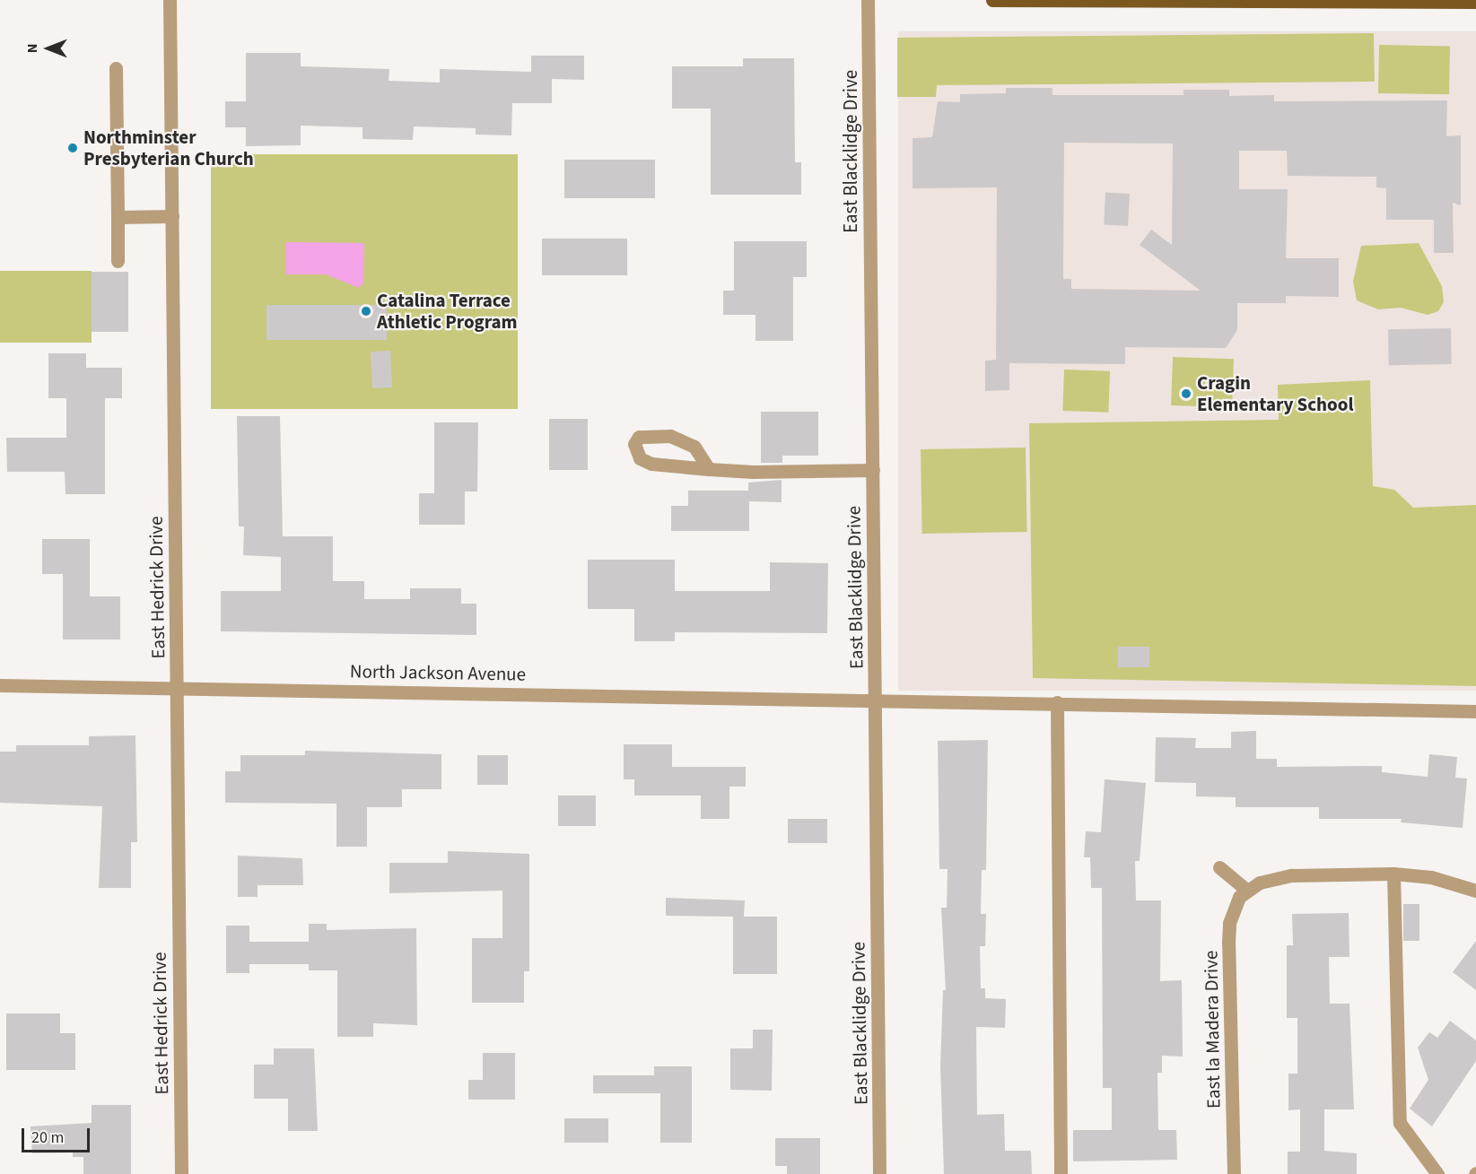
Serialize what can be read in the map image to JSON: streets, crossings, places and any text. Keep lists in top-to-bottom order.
{
  "streets": {
    "street": [
      "East Blacklidge Drive",
      "East Hedrick Drive",
      "North Jackson Avenue",
      "East la Madera Drive"
    ]
  },
  "crossings": [
    ["East Blacklidge Drive", "North Jackson Avenue"],
    ["East Hedrick Drive", "North Jackson Avenue"]
  ],
  "places": ["Northminster Presbyterian Church", "Catalina Terrace Athletic Program", "Cragin Elementary School"],
  "scale_bar": "20 m",
  "north": "left"
}
